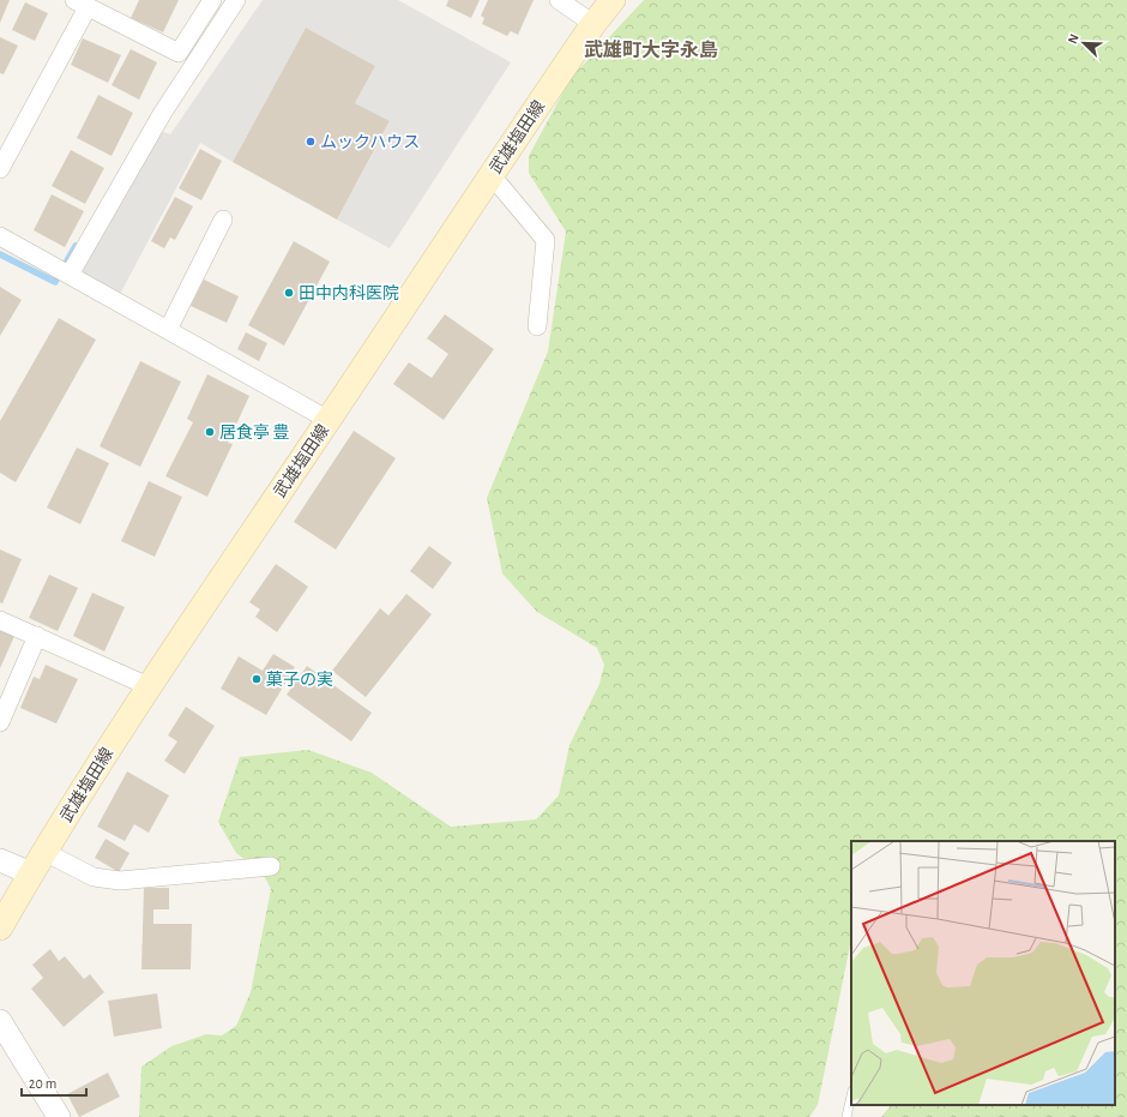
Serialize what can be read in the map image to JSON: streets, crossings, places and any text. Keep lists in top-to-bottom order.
{
  "streets": {
    "main road": ["武雄塩田線"]
  },
  "districts": ["武雄町大字永島"],
  "places": [
    "ムックハウス",
    "田中内科医院",
    "居食亭 豊",
    "菓子の実"
  ],
  "scale_bar": "20 m",
  "north": "top left"
}
